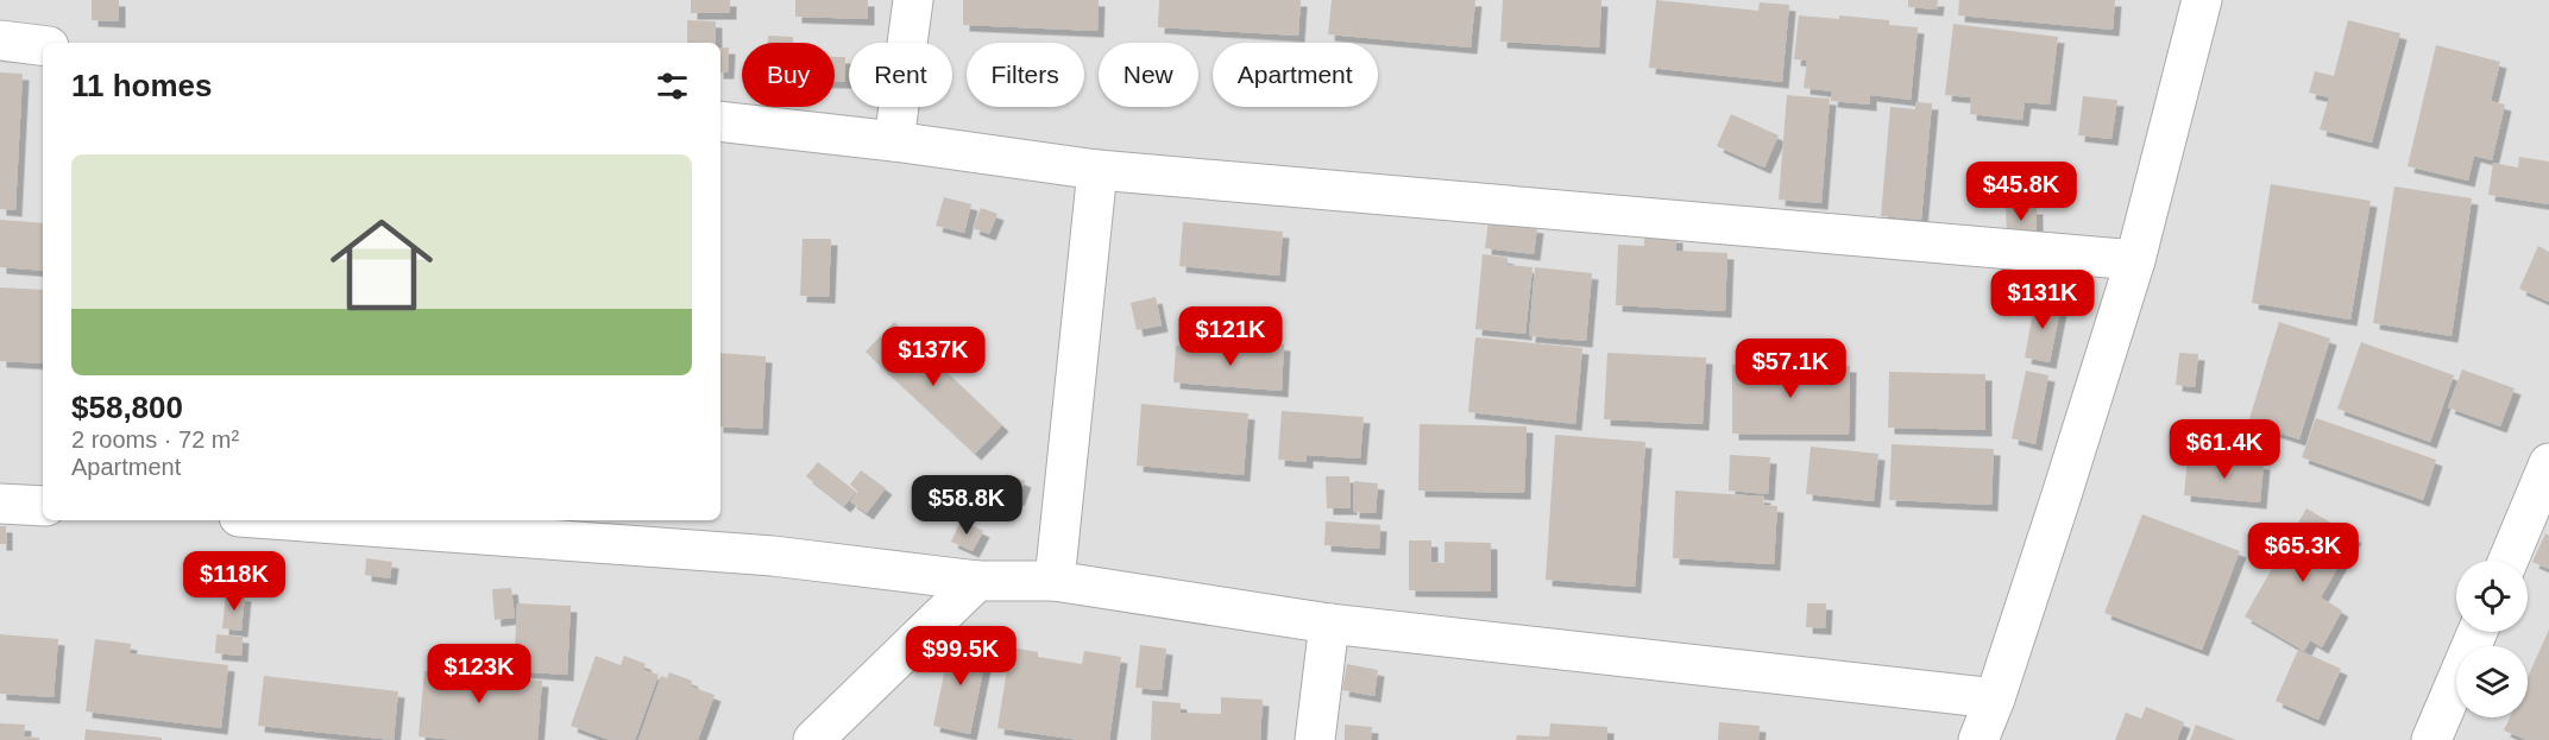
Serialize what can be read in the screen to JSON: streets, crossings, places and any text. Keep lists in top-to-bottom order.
{
  "page": {
    "chip": [
      "Buy",
      "Rent",
      "Filters",
      "New",
      "Apartment"
    ],
    "heading": "11 homes",
    "list": [
      {
        "name": "$58,800",
        "note": "2 rooms · 72 m² · Apartment"
      }
    ],
    "price": [
      "$45.8K",
      "$131K",
      "$121K",
      "$137K",
      "$57.1K",
      "$61.4K",
      "$58.8K",
      "$65.3K",
      "$118K",
      "$99.5K",
      "$123K"
    ]
  }
}
